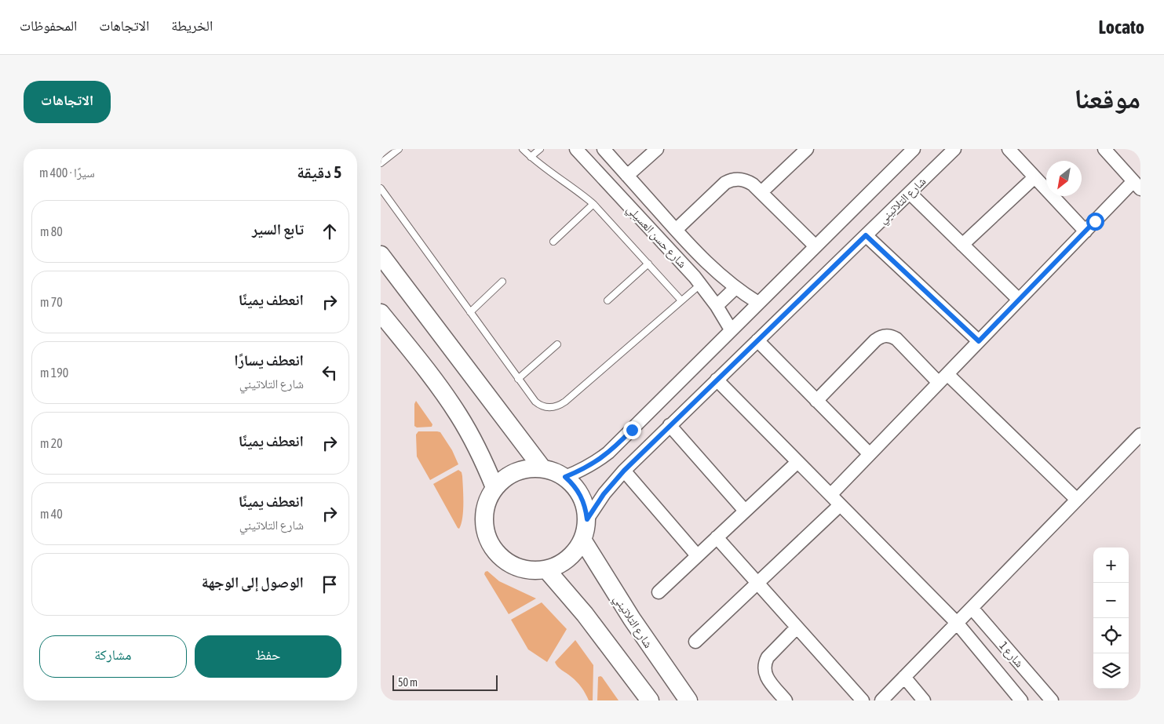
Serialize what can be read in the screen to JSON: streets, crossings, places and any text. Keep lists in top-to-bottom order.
{
  "streets": {
    "main road": ["شارع التلاتيني"],
    "street": ["شارع حسن العسيلي", "شارع 1"]
  },
  "crossings": [
    ["شارع التلاتيني", "شارع 1"]
  ],
  "scale_bar": "50 m",
  "north": "bottom left",
  "page": {
    "header": "Locato",
    "nav": ["الخريطة", "الاتجاهات", "المحفوظات"],
    "title": "موقعنا",
    "buttons": [
      "الاتجاهات",
      ["حفظ", "مشاركة"]
    ],
    "heading": ["5 دقيقة", "سيرًا · 400 m"],
    "list": [
      ["تابع السير", "80 m"],
      ["انعطف يمينًا", "70 m"],
      ["انعطف يسارًا", "شارع التلاتيني", "190 m"],
      ["انعطف يمينًا", "20 m"],
      ["انعطف يمينًا", "شارع التلاتيني", "40 m"],
      "الوصول إلى الوجهة"
    ],
    "map_buttons": ["+", "−"],
    "scale": "50 m"
  }
}
